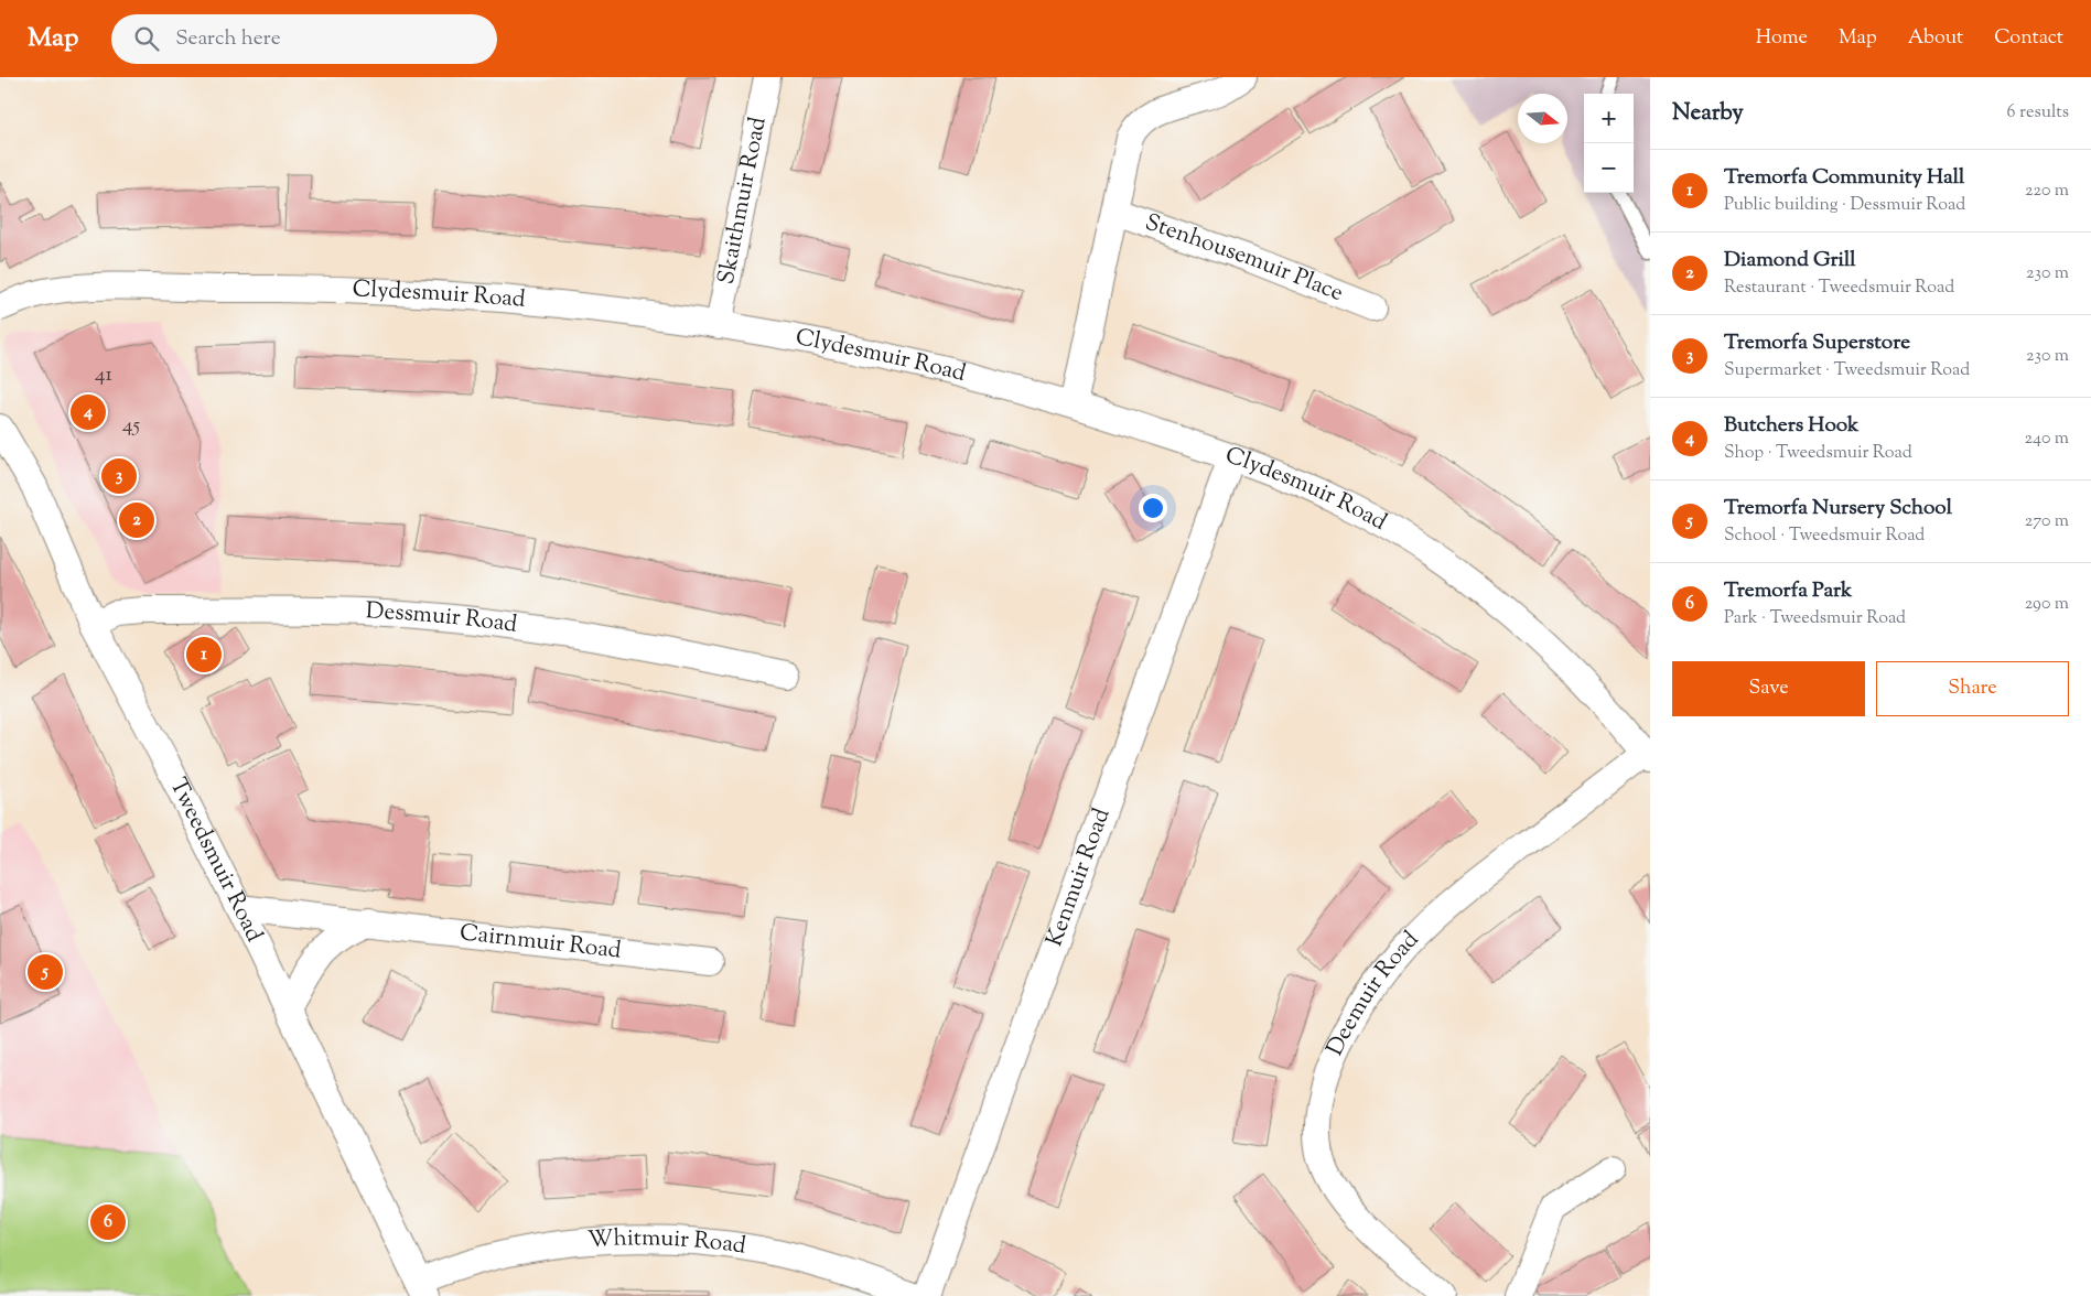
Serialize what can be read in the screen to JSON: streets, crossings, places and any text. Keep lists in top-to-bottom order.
{
  "streets": {
    "street": [
      "Skaithmuir Road",
      "Stenhousemuir Place",
      "Clydesmuir Road",
      "Dessmuir Road",
      "Tweedsmuir Road",
      "Kenmuir Road",
      "Cairnmuir Road",
      "Deemuir Road",
      "Whitmuir Road"
    ]
  },
  "crossings": [
    ["Skaithmuir Road", "Clydesmuir Road"],
    ["Stenhousemuir Place", "Clydesmuir Road"],
    ["Clydesmuir Road", "Kenmuir Road"],
    ["Clydesmuir Road", "Deemuir Road"],
    ["Dessmuir Road", "Tweedsmuir Road"],
    ["Tweedsmuir Road", "Cairnmuir Road"],
    ["Tweedsmuir Road", "Whitmuir Road"]
  ],
  "house_numbers": ["41", "45"],
  "north": "right",
  "page": {
    "header": "Map",
    "search": "Search here",
    "nav": [
      "Home",
      "Map",
      "About",
      "Contact"
    ],
    "heading": ["Nearby", "6 results"],
    "map_buttons": ["+", "−"],
    "list": [
      {
        "mark": "1",
        "name": "Tremorfa Community Hall",
        "note": "Public building · Dessmuir Road",
        "value": "220 m"
      },
      {
        "mark": "2",
        "name": "Diamond Grill",
        "note": "Restaurant · Tweedsmuir Road",
        "value": "230 m"
      },
      {
        "mark": "3",
        "name": "Tremorfa Superstore",
        "note": "Supermarket · Tweedsmuir Road",
        "value": "230 m"
      },
      {
        "mark": "4",
        "name": "Butchers Hook",
        "note": "Shop · Tweedsmuir Road",
        "value": "240 m"
      },
      {
        "mark": "5",
        "name": "Tremorfa Nursery School",
        "note": "School · Tweedsmuir Road",
        "value": "270 m"
      },
      {
        "mark": "6",
        "name": "Tremorfa Park",
        "note": "Park · Tweedsmuir Road",
        "value": "290 m"
      }
    ],
    "pins": [
      "4",
      "3",
      "2",
      "1",
      "5",
      "6"
    ],
    "buttons": ["Save", "Share"]
  }
}
